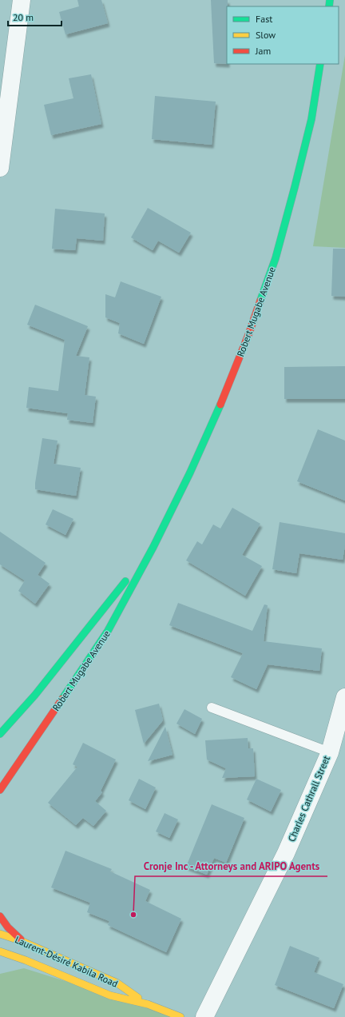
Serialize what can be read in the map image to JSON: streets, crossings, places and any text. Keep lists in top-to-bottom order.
{
  "streets": {
    "main road": ["Robert Mugabe Avenue", "Laurent-Désiré Kabila Road"],
    "street": ["Charles Cathrall Street"]
  },
  "places": ["Cronje Inc - Attorneys and ARIPO Agents"],
  "legend": ["Fast", "Slow", "Jam"],
  "scale_bar": "20 m"
}
